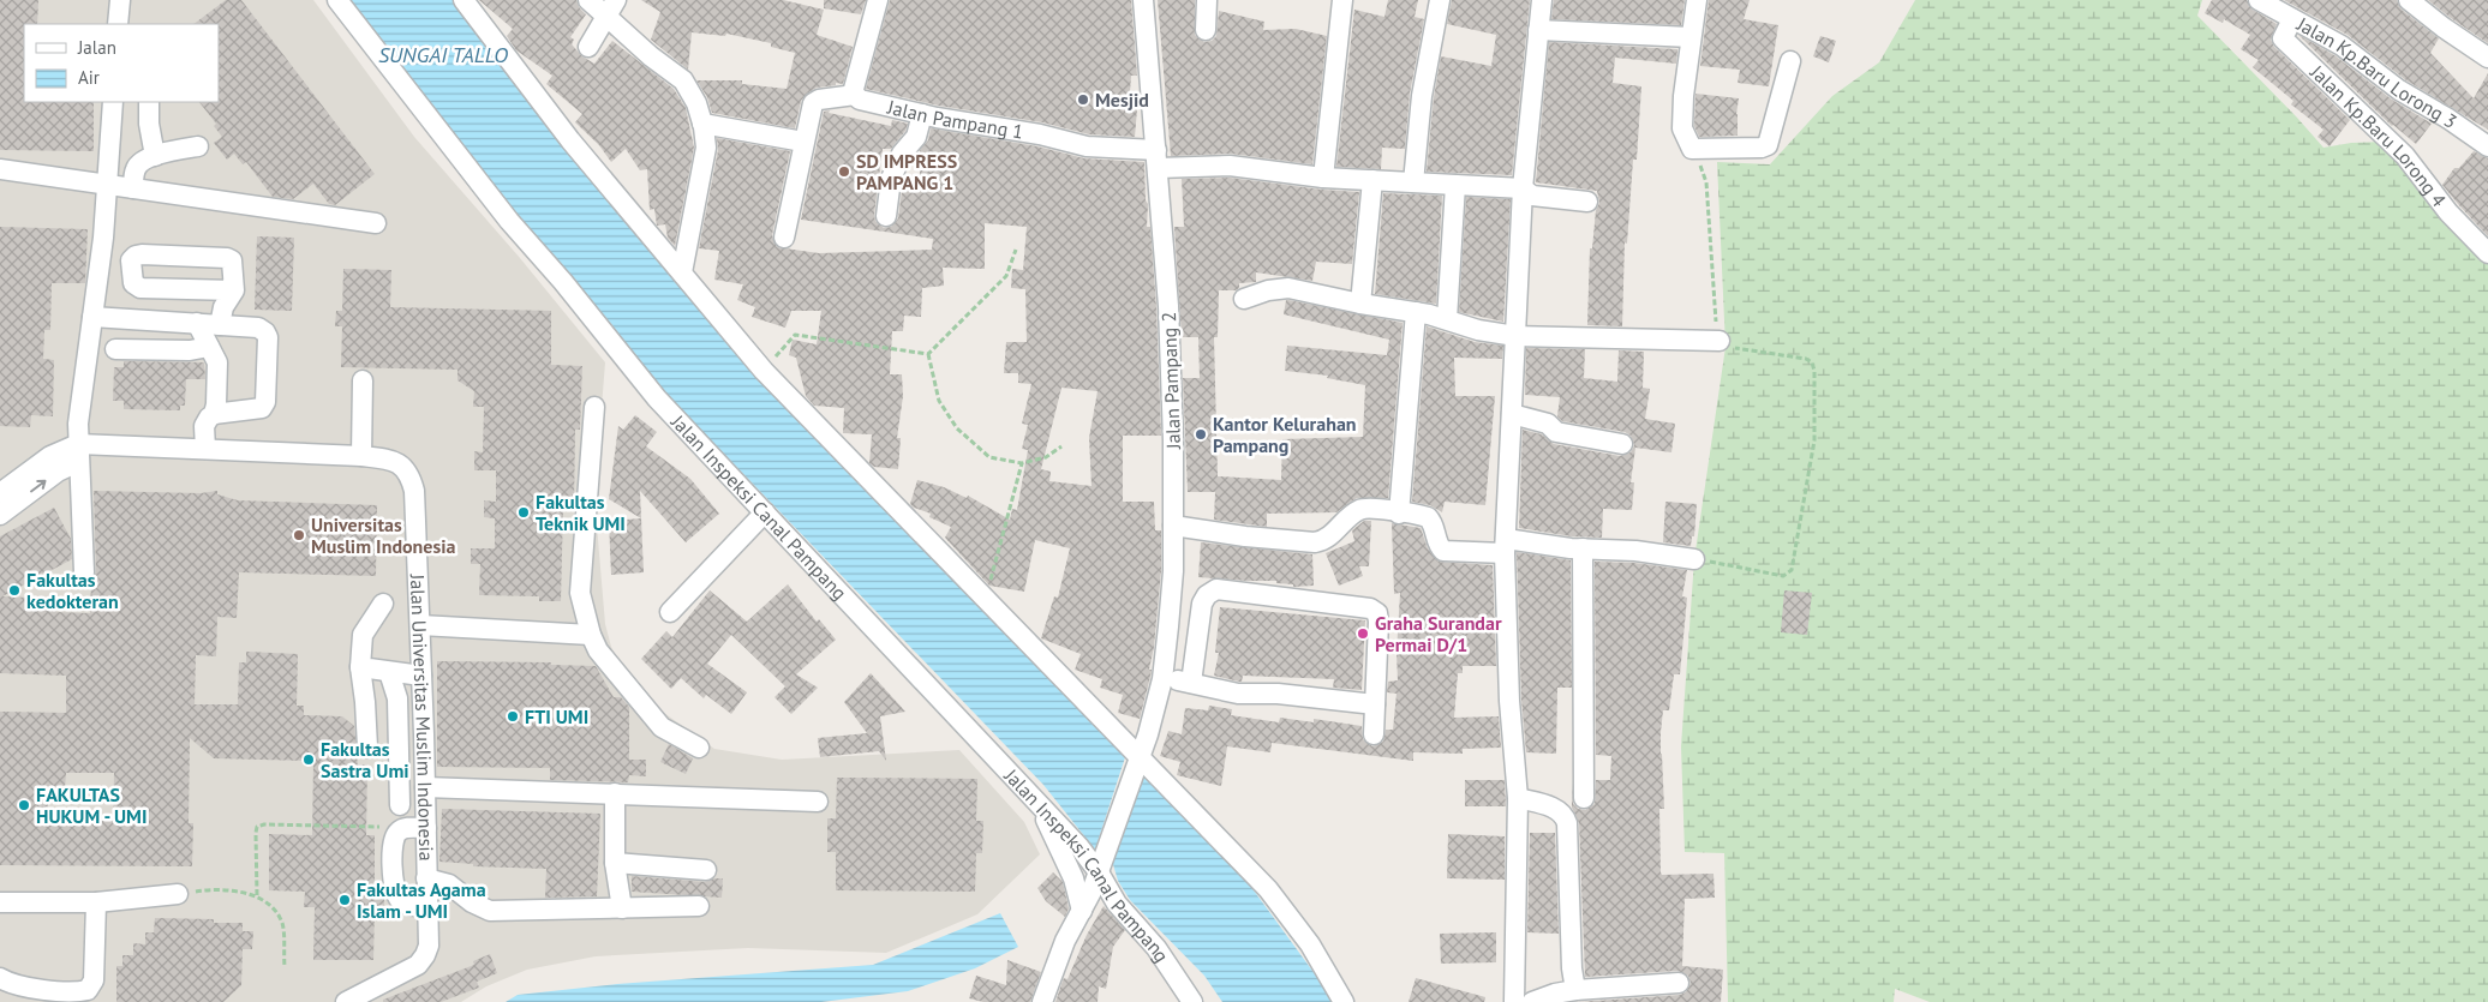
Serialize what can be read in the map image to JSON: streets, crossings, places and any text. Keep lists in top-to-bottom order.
{
  "streets": {
    "street": [
      "Jalan Kp.Baru Lorong 3",
      "Jalan Pampang 1",
      "Jalan Kp.Baru Lorong 4",
      "Jalan Pampang 2",
      "Jalan Inspeksi Canal Pampang",
      "Jalan Universitas Muslim Indonesia"
    ]
  },
  "crossings": [
    ["Jalan Kp.Baru Lorong 3", "Jalan Kp.Baru Lorong 4"],
    ["Jalan Pampang 1", "Jalan Pampang 2"],
    ["Jalan Pampang 2", "Jalan Inspeksi Canal Pampang"]
  ],
  "water": ["SUNGAI TALLO"],
  "places": [
    "Mesjid",
    "SD IMPRESS PAMPANG 1",
    "Kantor Kelurahan Pampang",
    "Fakultas Teknik UMI",
    "Universitas Muslim Indonesia",
    "Fakultas kedokteran",
    "Graha Surandar Permai D/1",
    "FTI UMI",
    "Fakultas Sastra Umi",
    "FAKULTAS HUKUM - UMI",
    "Fakultas Agama Islam - UMI"
  ],
  "legend": ["Jalan", "Air"]
}
